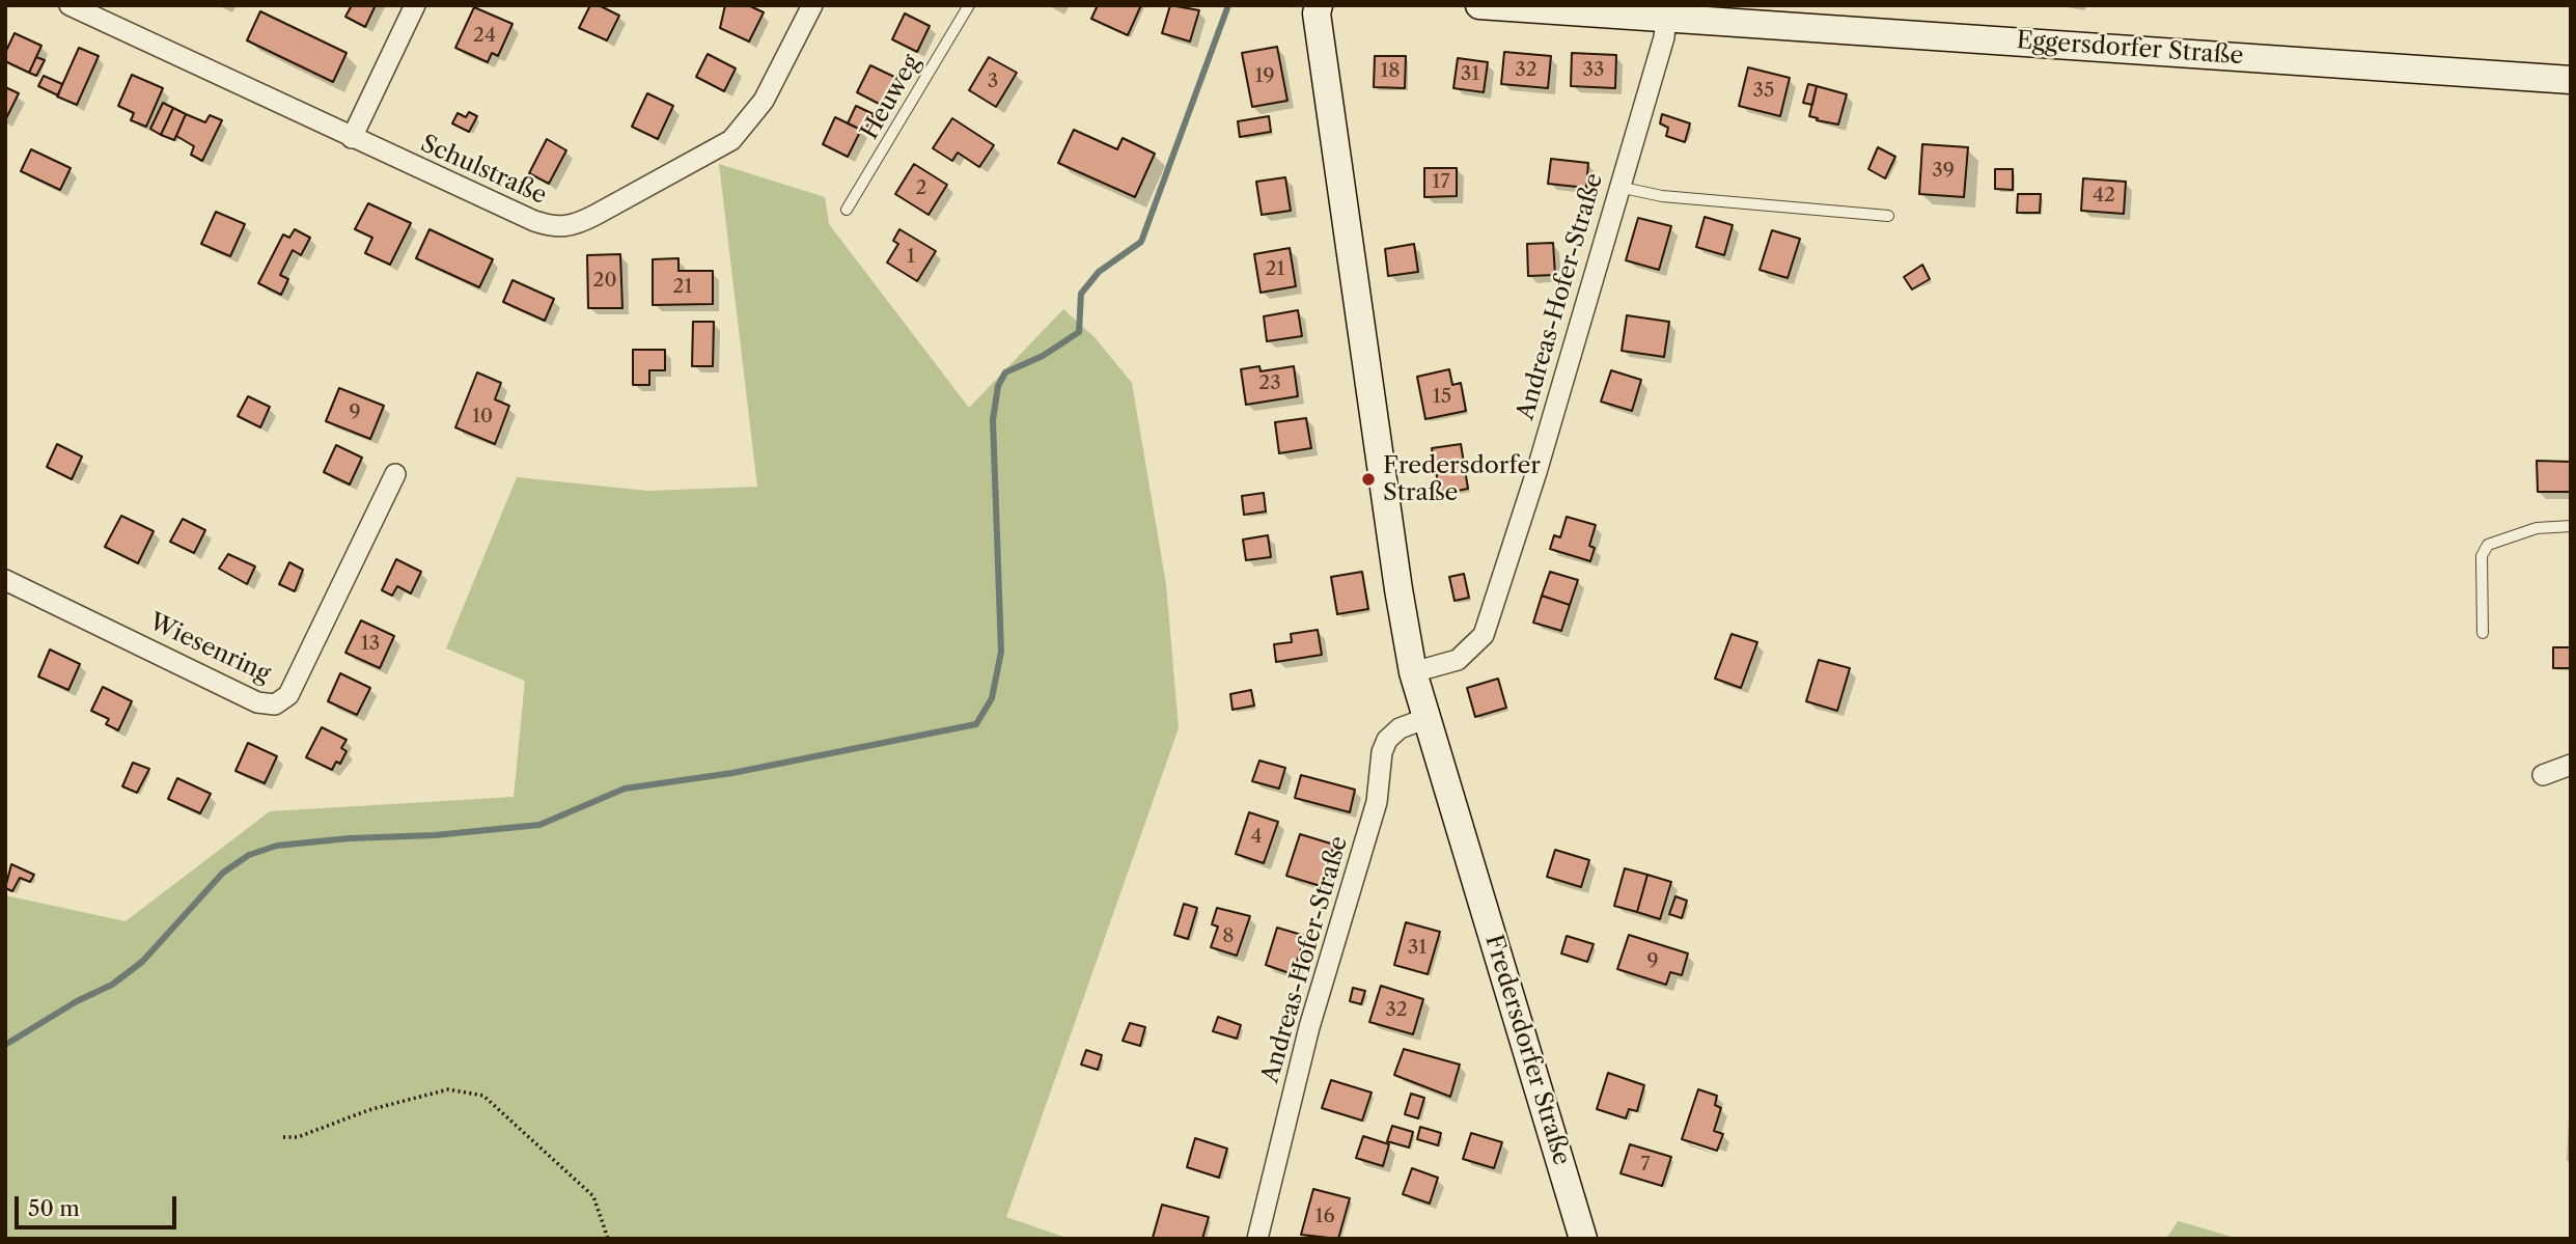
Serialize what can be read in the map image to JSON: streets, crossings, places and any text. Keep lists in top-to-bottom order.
{
  "streets": {
    "street": [
      "Eggersdorfer Straße",
      "Schulstraße",
      "Andreas-Hofer-Straße",
      "Wiesenring",
      "Fredersdorfer Straße"
    ],
    "lane": ["Heuweg"]
  },
  "crossings": [
    ["Eggersdorfer Straße", "Andreas-Hofer-Straße"],
    ["Andreas-Hofer-Straße", "Fredersdorfer Straße"]
  ],
  "places": ["Fredersdorfer Straße"],
  "house_numbers": [
    "24",
    "32",
    "33",
    "18",
    "31",
    "19",
    "3",
    "35",
    "39",
    "17",
    "2",
    "42",
    "1",
    "21",
    "20",
    "21",
    "23",
    "15",
    "9",
    "10",
    "13",
    "4",
    "8",
    "31",
    "9",
    "32",
    "7",
    "16"
  ],
  "scale_bar": "50 m"
}
